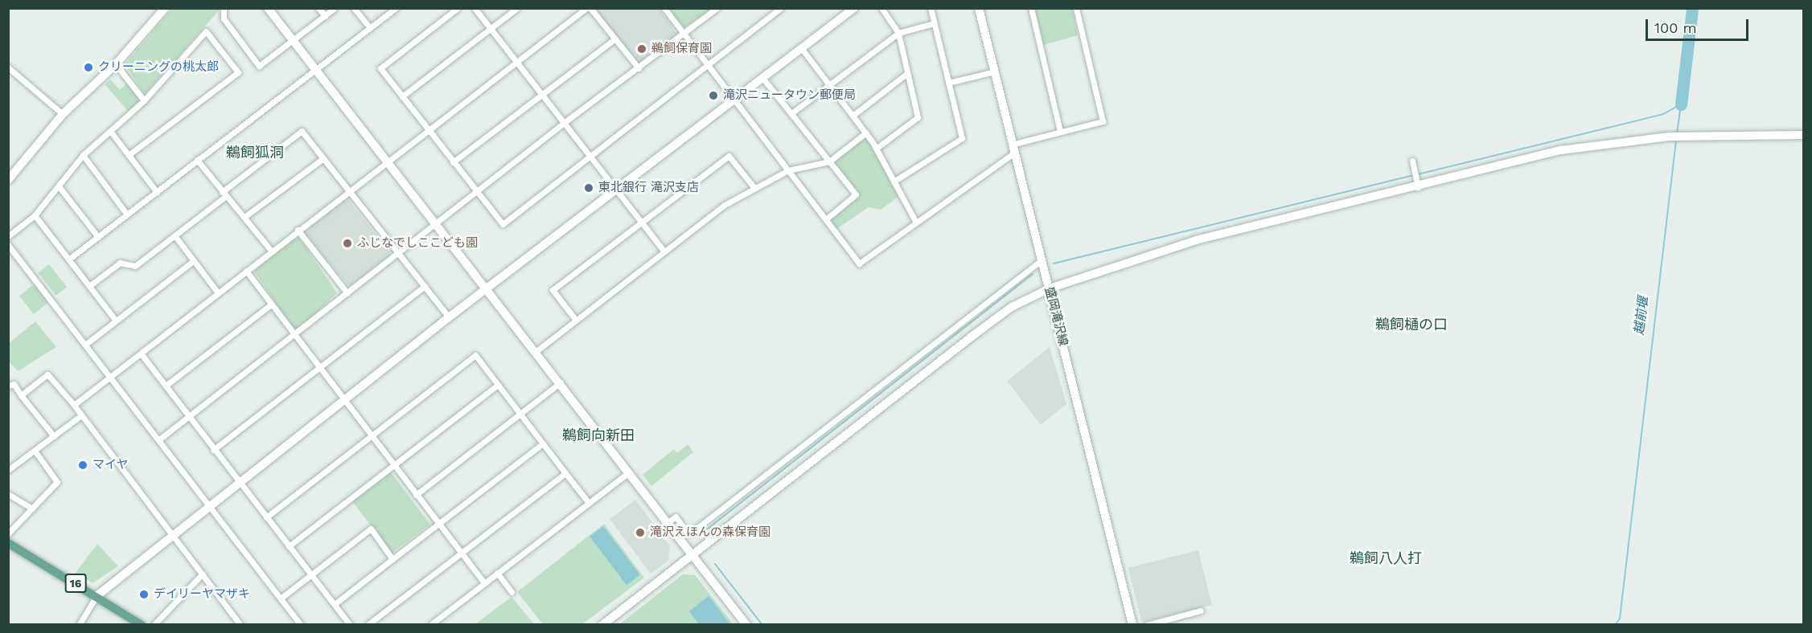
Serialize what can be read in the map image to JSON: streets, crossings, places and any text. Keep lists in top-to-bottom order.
{
  "streets": {
    "main road": ["16"],
    "street": ["盛岡滝沢線"]
  },
  "districts": [
    "鵜飼狐洞",
    "鵜飼樋の口",
    "鵜飼向新田",
    "鵜飼八人打"
  ],
  "water": ["越前堰"],
  "places": [
    "鵜飼保育園",
    "クリーニングの桃太郎",
    "滝沢ニュータウン郵便局",
    "東北銀行 滝沢支店",
    "ふじなでしここども園",
    "マイヤ",
    "滝沢えほんの森保育園",
    "デイリーヤマザキ"
  ],
  "scale_bar": "100 m"
}
